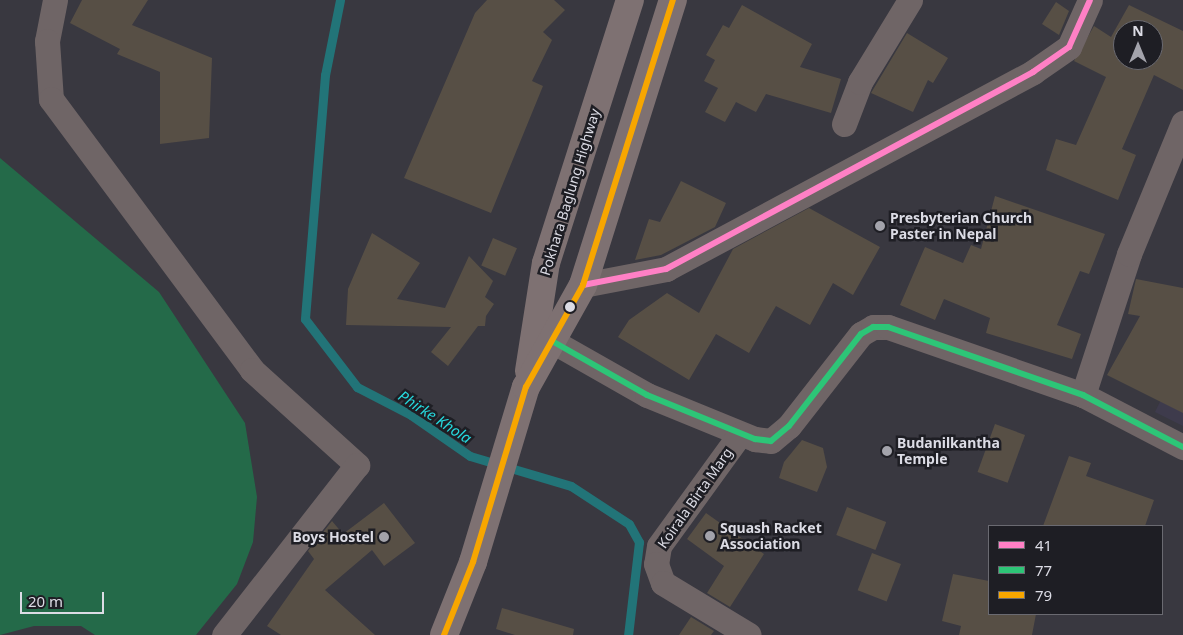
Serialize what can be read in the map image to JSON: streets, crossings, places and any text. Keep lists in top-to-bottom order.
{
  "streets": {
    "highway": ["Pokhara Baglung Highway"],
    "street": ["Koirala Birta Marg"]
  },
  "water": ["Phirke Khola"],
  "places": [
    "Presbyterian Church Paster in Nepal",
    "Budanilkantha Temple",
    "Squash Racket Association",
    "Boys Hostel"
  ],
  "lines": ["transit line 41", "transit line 79", "transit line 77"],
  "legend": ["41", "77", "79"],
  "scale_bar": "20 m",
  "north": "top"
}
